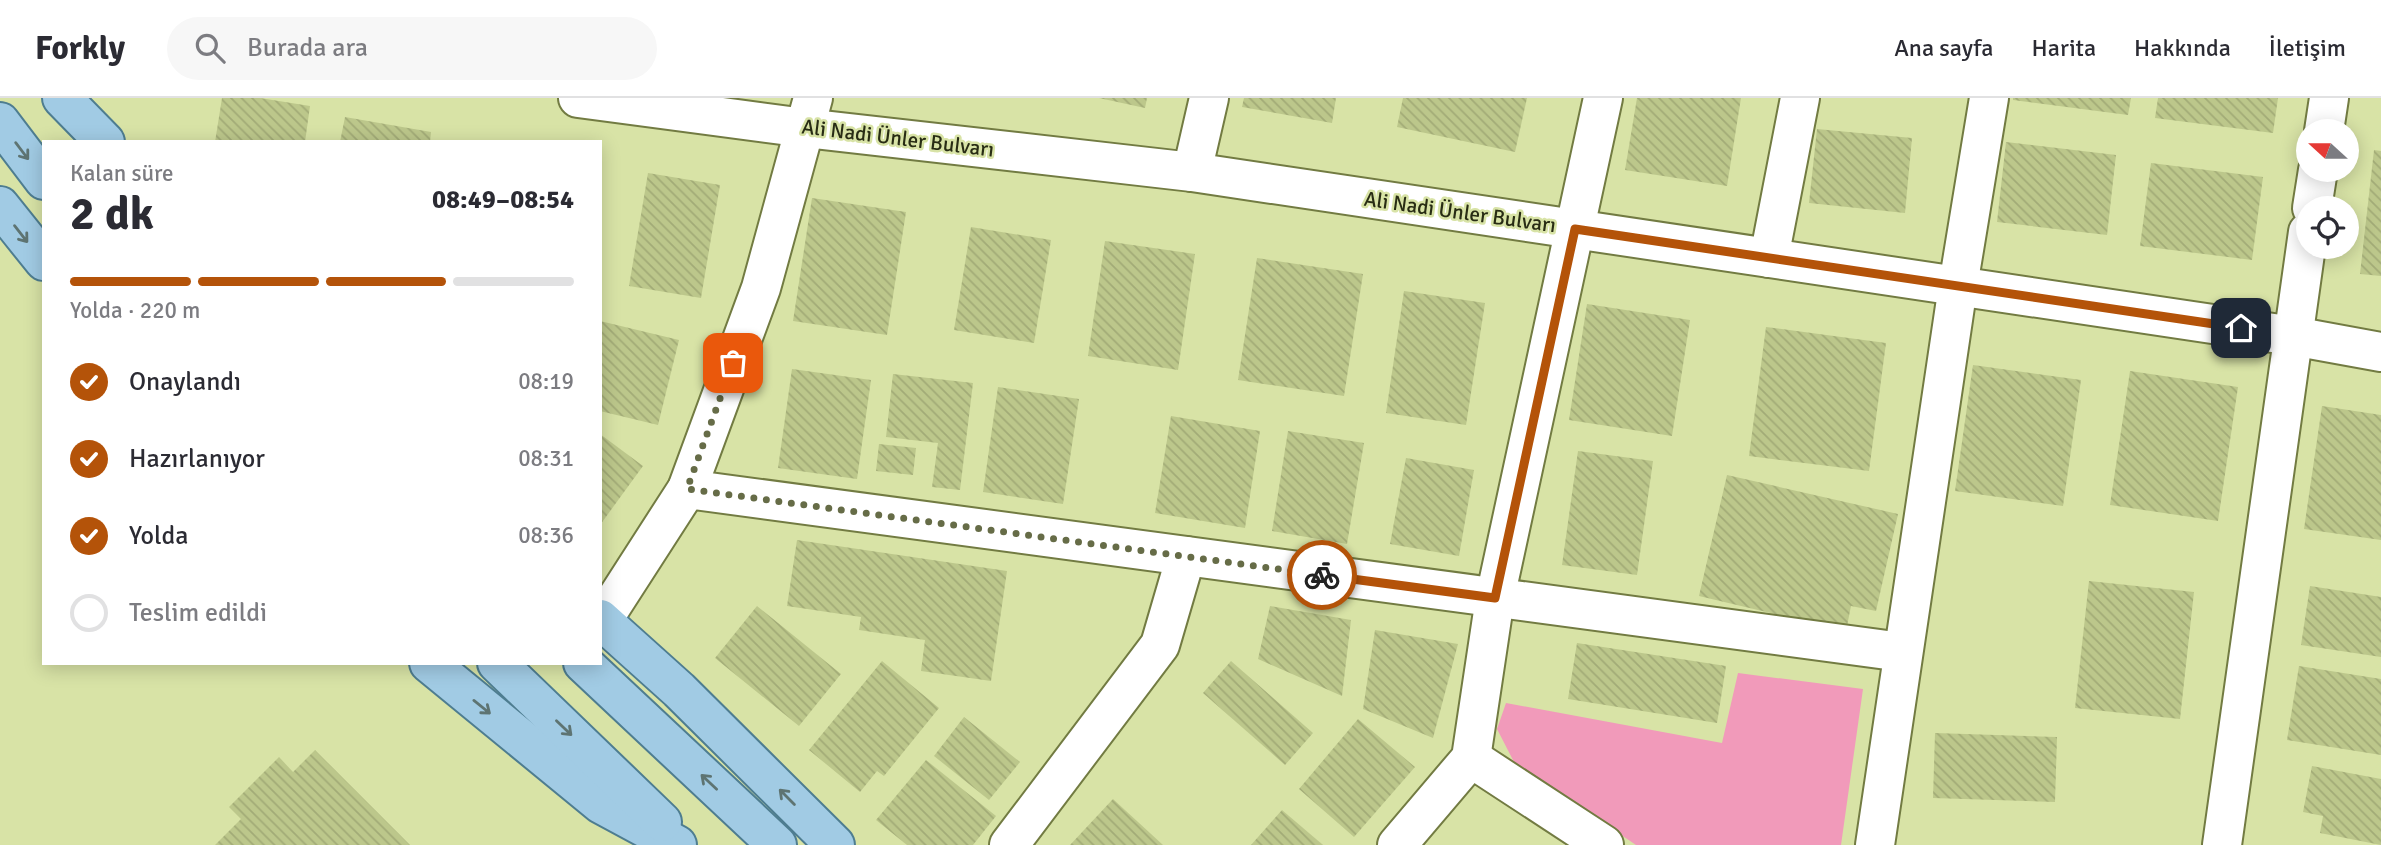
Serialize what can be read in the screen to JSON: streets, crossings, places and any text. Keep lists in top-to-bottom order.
{
  "streets": {
    "street": ["Ali Nadi Ünler Bulvarı"]
  },
  "north": "left",
  "page": {
    "header": "Forkly",
    "search": "Burada ara",
    "nav": [
      "Ana sayfa",
      "Harita",
      "Hakkında",
      "İletişim"
    ],
    "heading": ["2 dk", "Kalan süre", "08:49–08:54"],
    "bar": "Yolda · 220 m",
    "list": [
      ["Onaylandı", "08:19"],
      ["Hazırlanıyor", "08:31"],
      ["Yolda", "08:36"],
      "Teslim edildi"
    ]
  }
}
